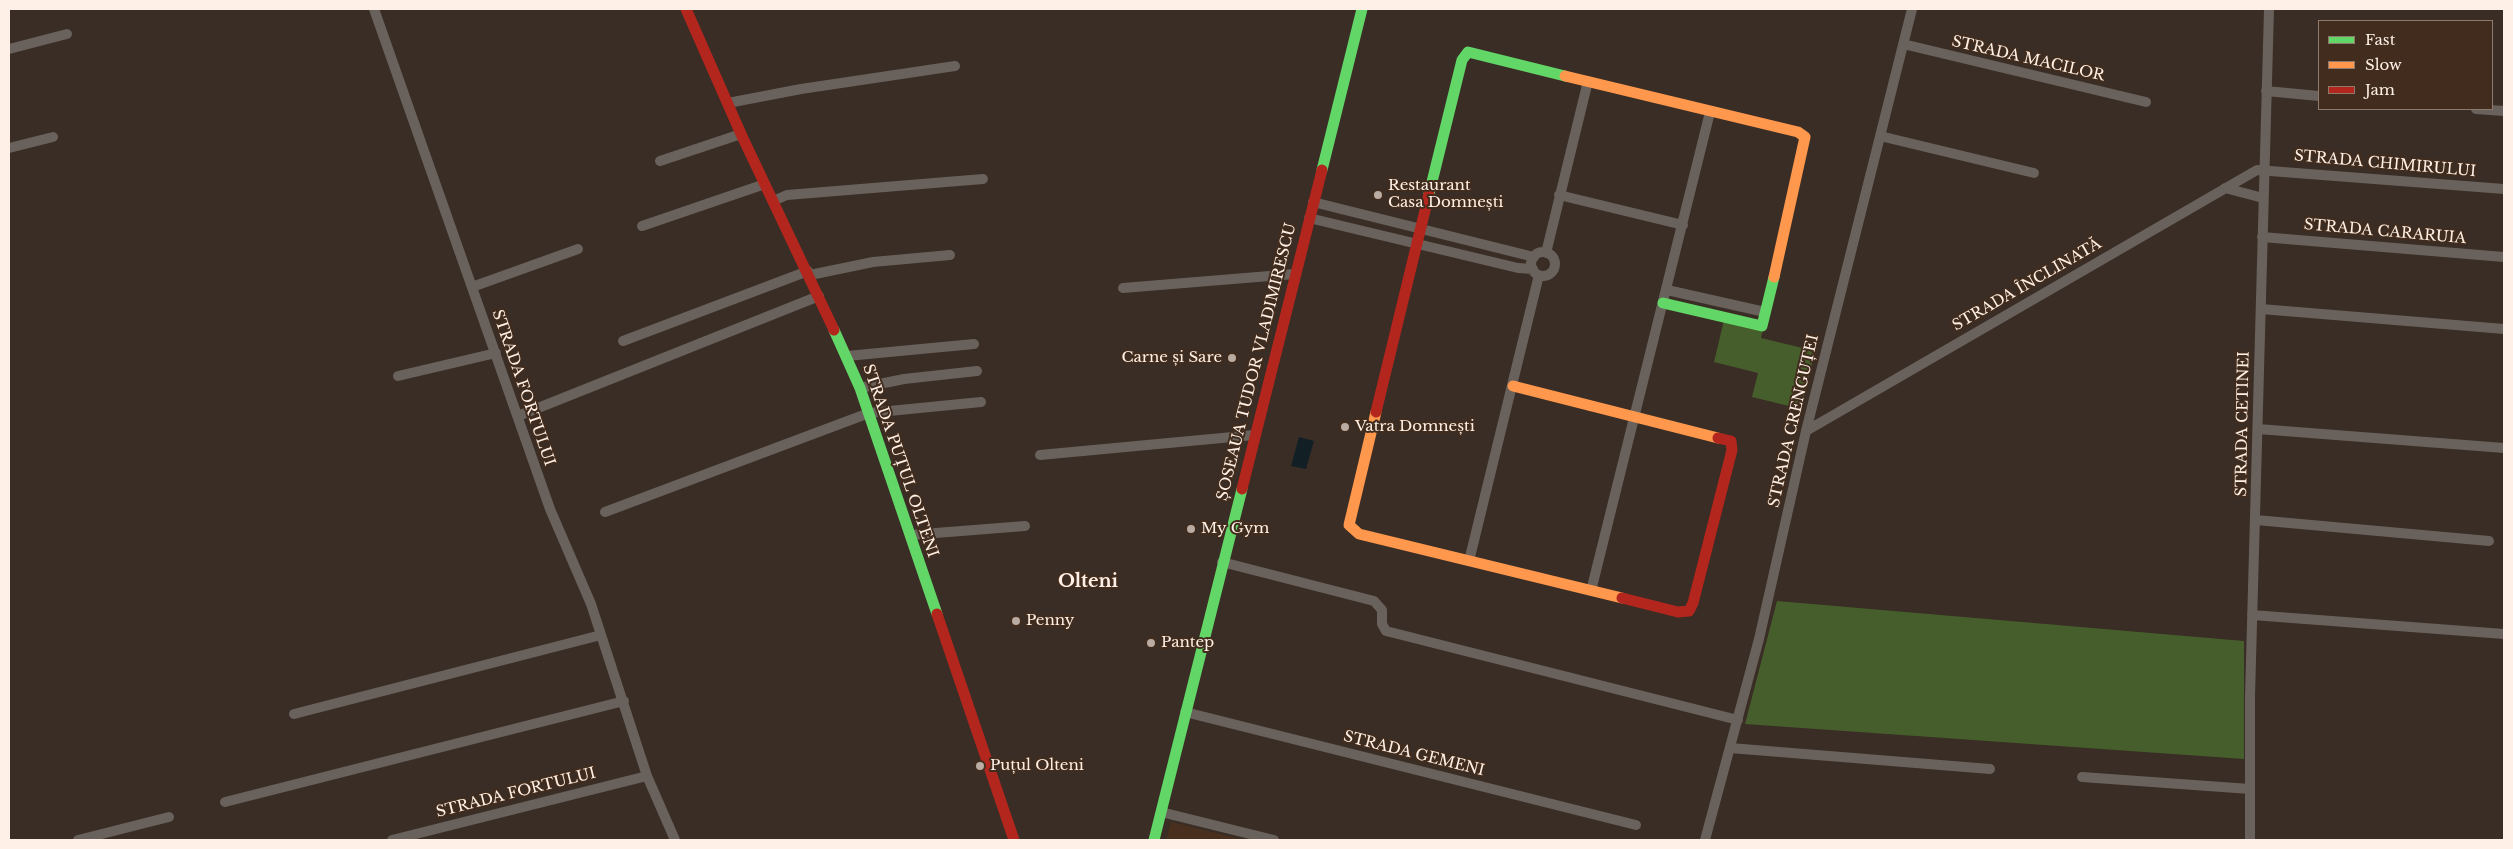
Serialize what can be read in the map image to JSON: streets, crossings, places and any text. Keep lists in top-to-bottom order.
{
  "streets": {
    "street": [
      "STRADA MACILOR",
      "STRADA CHIMIRULUI",
      "STRADA CARARUIA",
      "STRADA ÎNCLINATĂ",
      "ȘOSEAUA TUDOR VLADIMIRESCU",
      "STRADA FORTULUI",
      "STRADA CRENGUȚEI",
      "STRADA CETINEI",
      "STRADA PUȚUL OLTENI",
      "STRADA GEMENI"
    ]
  },
  "crossings": [
    ["STRADA MACILOR", "STRADA CRENGUȚEI"],
    ["STRADA CHIMIRULUI", "STRADA ÎNCLINATĂ"],
    ["STRADA CHIMIRULUI", "STRADA CETINEI"],
    ["STRADA CARARUIA", "STRADA CETINEI"],
    ["STRADA ÎNCLINATĂ", "STRADA CRENGUȚEI"],
    ["STRADA ÎNCLINATĂ", "STRADA CETINEI"],
    ["ȘOSEAUA TUDOR VLADIMIRESCU", "STRADA GEMENI"]
  ],
  "districts": ["Olteni"],
  "places": [
    "Restaurant Casa Domnești",
    "Carne și Sare",
    "Vatra Domnești",
    "My Gym",
    "Penny",
    "Pantep",
    "Puțul Olteni"
  ],
  "legend": ["Fast", "Slow", "Jam"]
}
